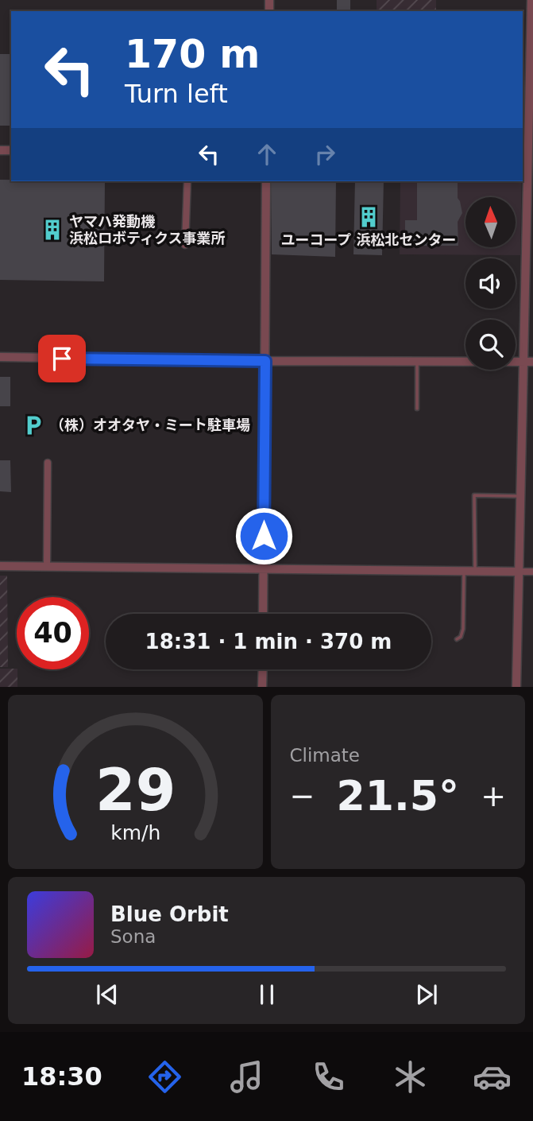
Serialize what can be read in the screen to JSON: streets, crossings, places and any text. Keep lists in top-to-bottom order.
{
  "places": {
    "building": ["ユーコープ 浜松北センター", "ヤマハ発動機 浜松ロボティクス事業所"],
    "parking": ["（株）オオタヤ・ミート駐車場"]
  },
  "north": "top",
  "page": {
    "turn": ["170 m", "Turn left"],
    "limit": "40",
    "trip": "18:31 · 1 min · 370 m",
    "tile": "Climate",
    "heat": ["−", "21.5°", "+"],
    "song": ["Blue Orbit", "Sona"],
    "tabs": "18:30",
    "gauge": ["29", "km/h"]
  }
}
